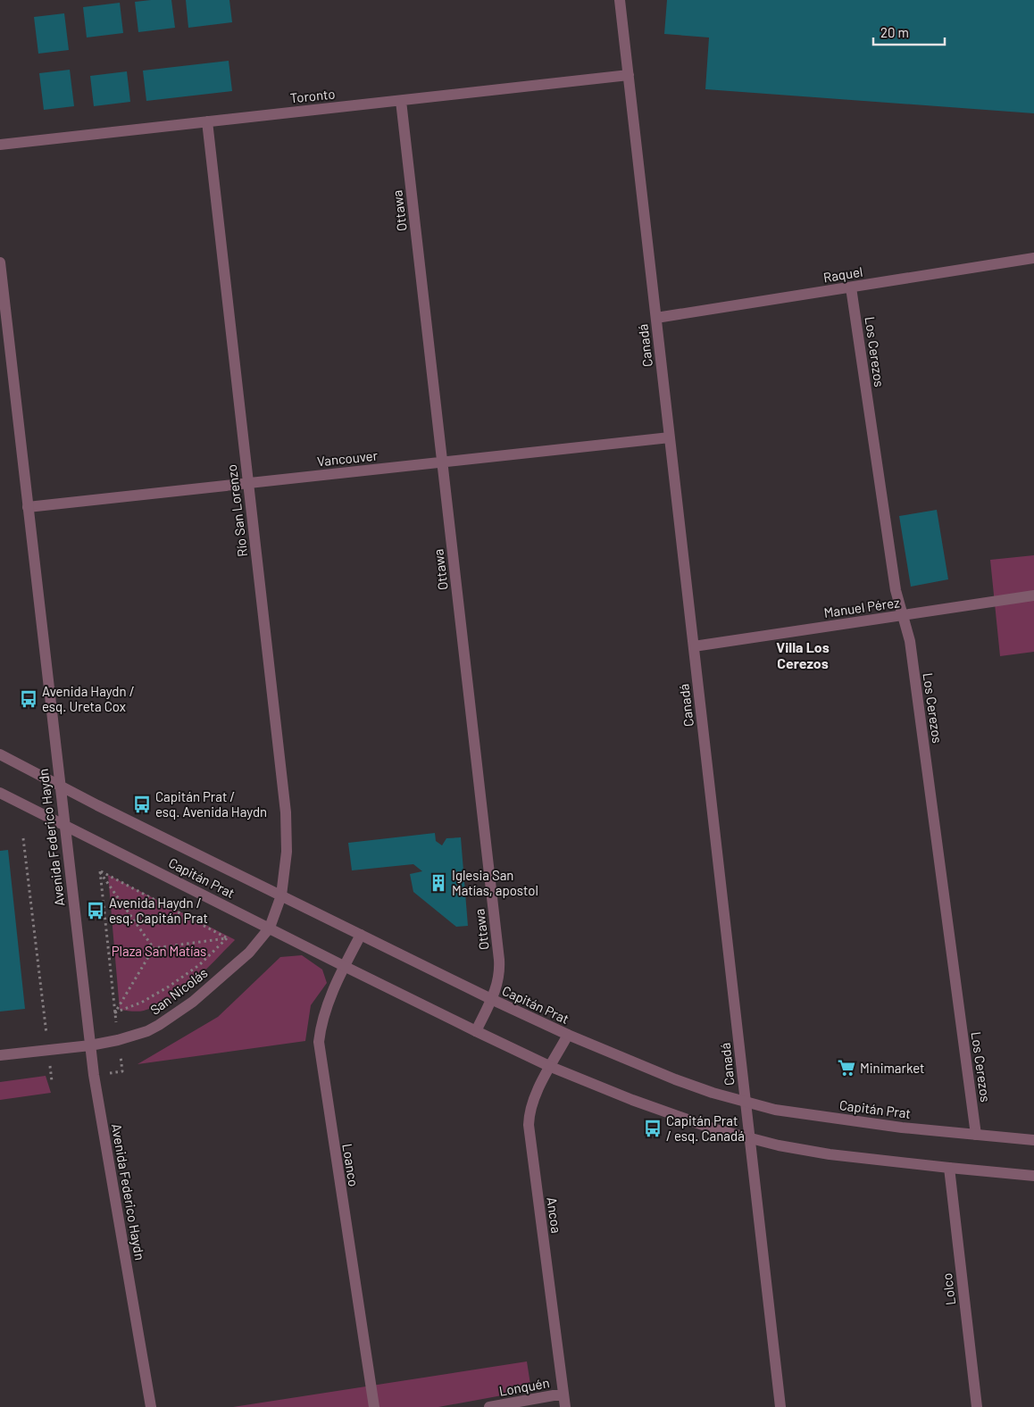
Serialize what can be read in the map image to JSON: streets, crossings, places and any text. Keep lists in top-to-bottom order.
{
  "streets": {
    "street": [
      "Toronto",
      "Ottawa",
      "Raquel",
      "Canadá",
      "Los Cerezos",
      "Vancouver",
      "Río San Lorenzo",
      "Manuel Pérez",
      "Avenida Federico Haydn",
      "Capitán Prat",
      "San Nicolás",
      "Loanco",
      "Ancoa",
      "Lolco",
      "Lonquén"
    ]
  },
  "crossings": [
    ["Toronto", "Ottawa"],
    ["Toronto", "Canadá"],
    ["Toronto", "Río San Lorenzo"],
    ["Ottawa", "Vancouver"],
    ["Ottawa", "Capitán Prat"],
    ["Raquel", "Canadá"],
    ["Raquel", "Los Cerezos"],
    ["Canadá", "Vancouver"],
    ["Canadá", "Manuel Pérez"],
    ["Canadá", "Capitán Prat"],
    ["Los Cerezos", "Manuel Pérez"],
    ["Los Cerezos", "Capitán Prat"],
    ["Vancouver", "Río San Lorenzo"],
    ["Vancouver", "Avenida Federico Haydn"],
    ["Río San Lorenzo", "Capitán Prat"],
    ["Río San Lorenzo", "San Nicolás"],
    ["Avenida Federico Haydn", "Capitán Prat"],
    ["Avenida Federico Haydn", "San Nicolás"],
    ["Capitán Prat", "San Nicolás"],
    ["Capitán Prat", "Loanco"],
    ["Capitán Prat", "Ancoa"],
    ["Capitán Prat", "Lolco"],
    ["Ancoa", "Lonquén"]
  ],
  "districts": ["Villa Los Cerezos"],
  "parks": ["Plaza San Matías"],
  "places": {
    "bus stop": [
      "Avenida Haydn / esq. Ureta Cox",
      "Capitán Prat / esq. Avenida Haydn",
      "Avenida Haydn / esq. Capitán Prat",
      "Capitán Prat / esq. Canadá"
    ],
    "building": ["Iglesia San Matías, apostol"],
    "supermarket": ["Minimarket"]
  },
  "scale_bar": "20 m"
}
